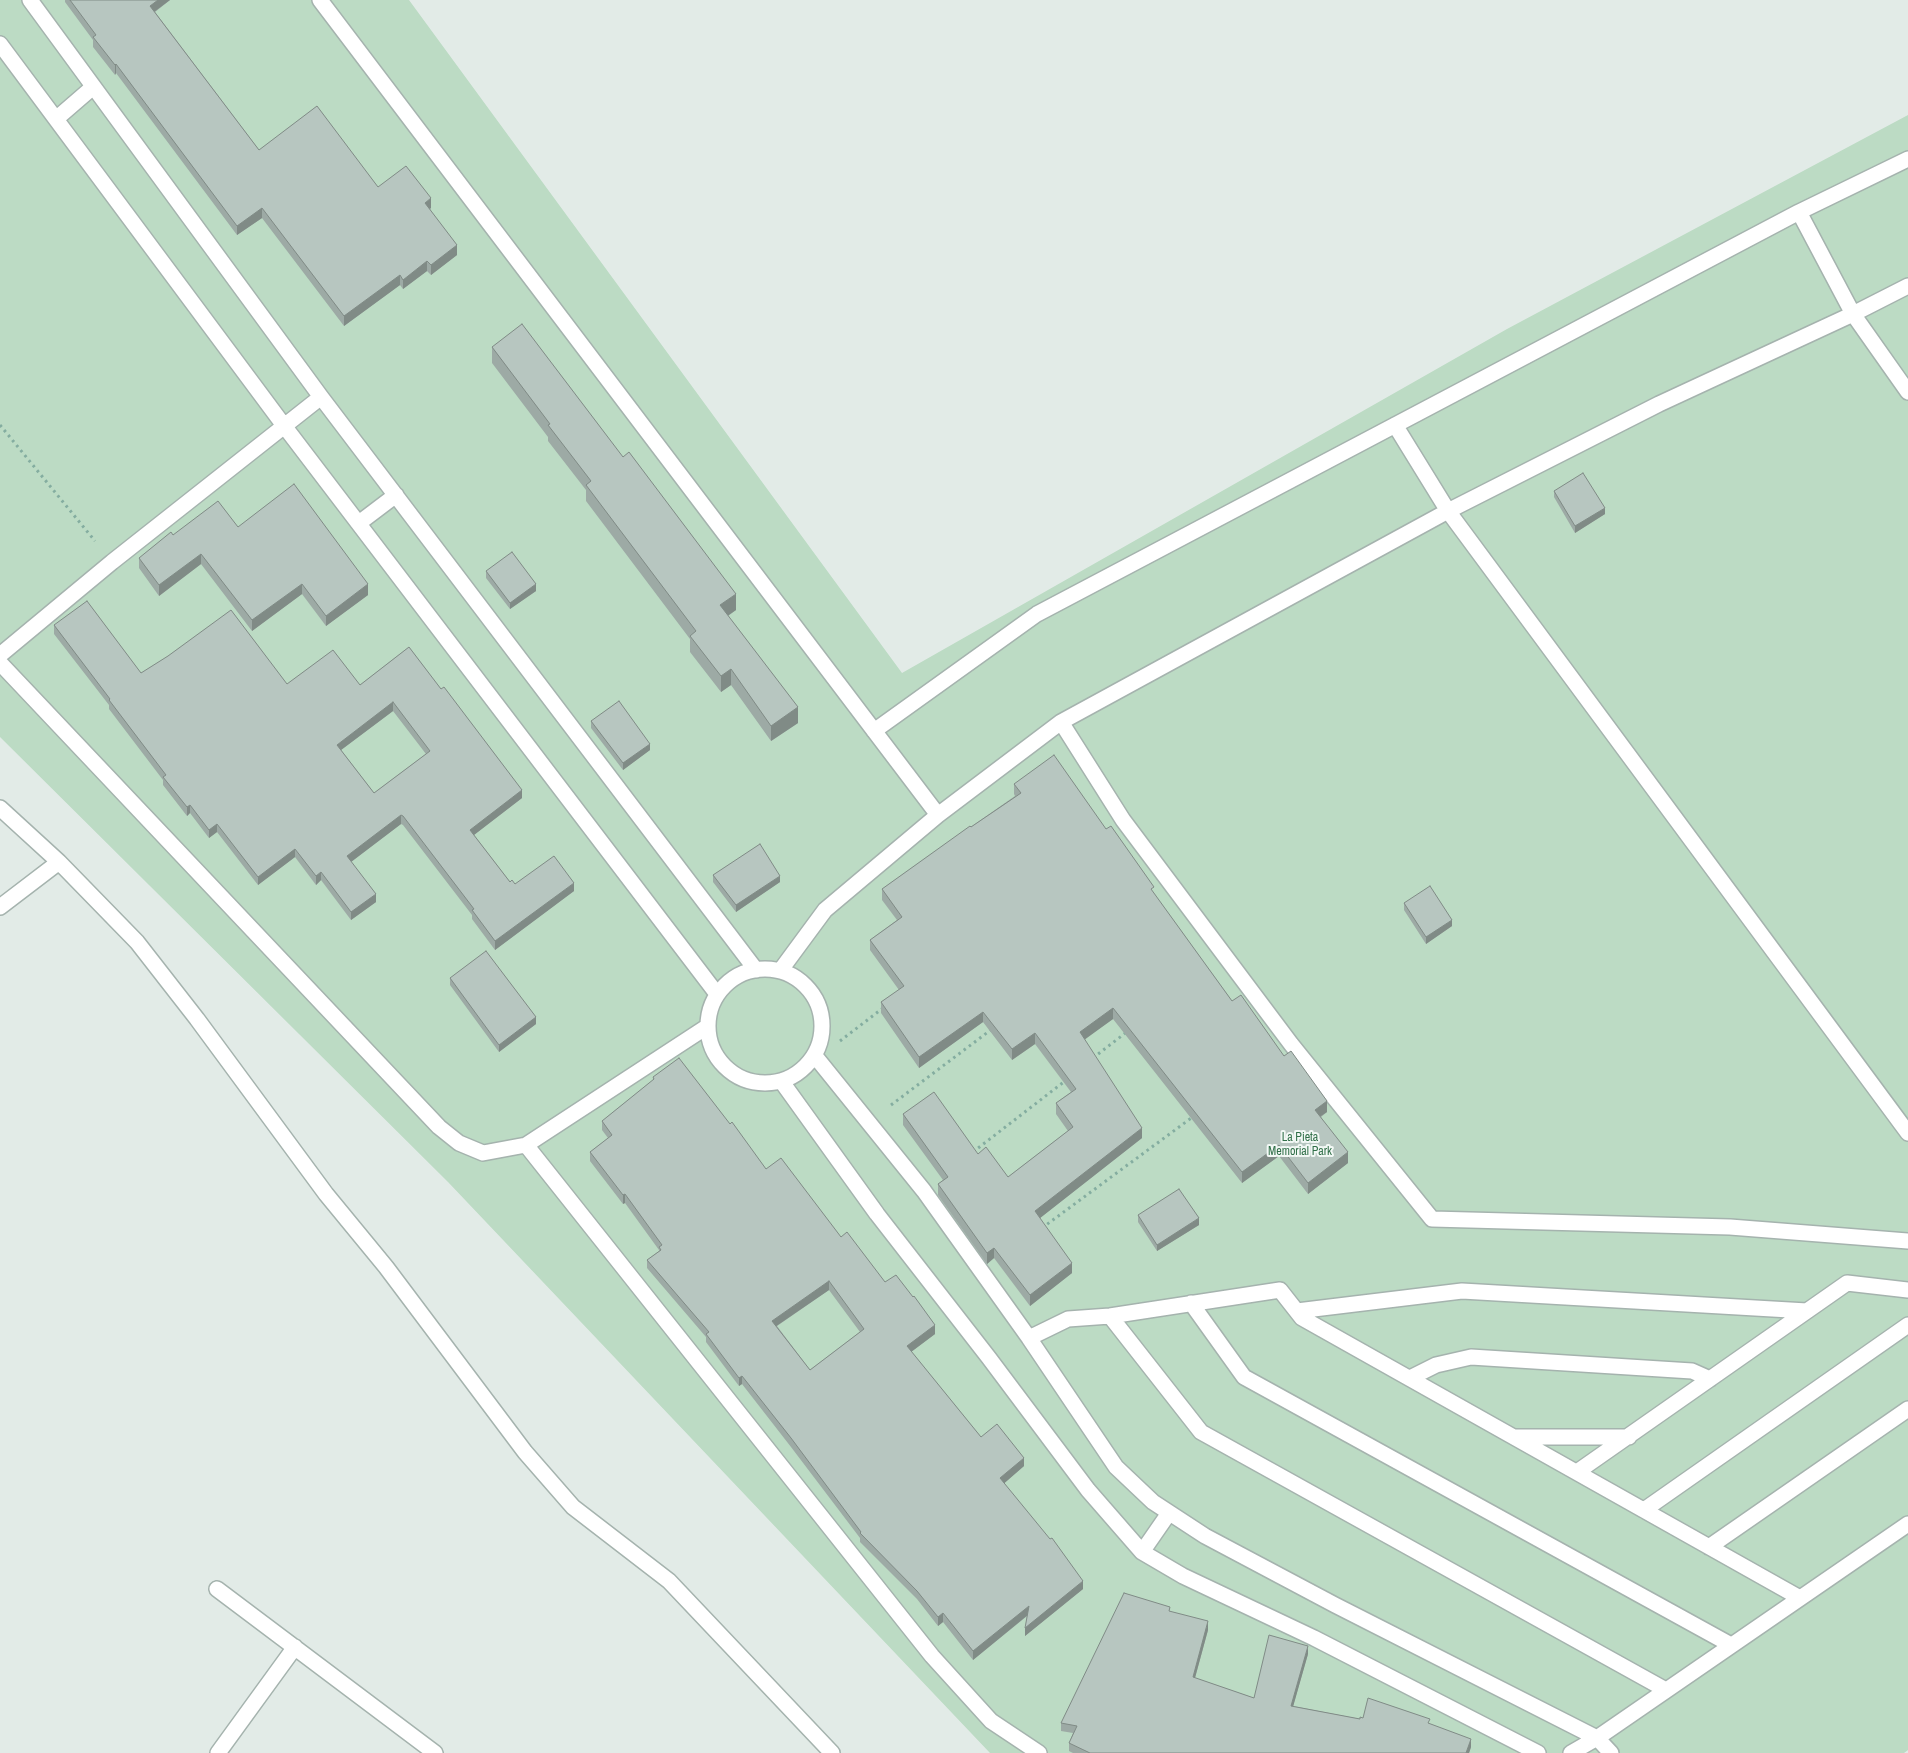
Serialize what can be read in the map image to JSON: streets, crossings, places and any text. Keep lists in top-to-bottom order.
{
  "parks": ["La Pieta Memorial Park"]
}
